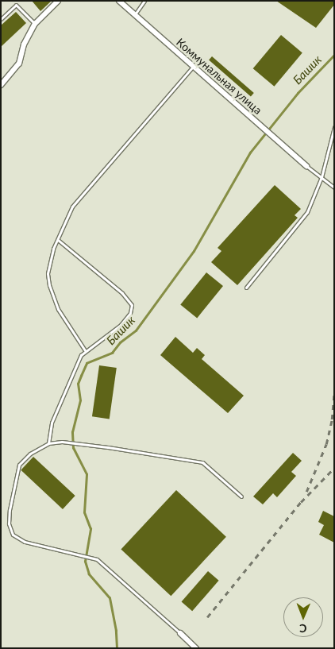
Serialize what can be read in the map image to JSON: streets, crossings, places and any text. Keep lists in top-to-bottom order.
{
  "streets": {
    "street": ["Коммунальная улица"]
  },
  "water": ["Башик"],
  "north": "bottom"
}
